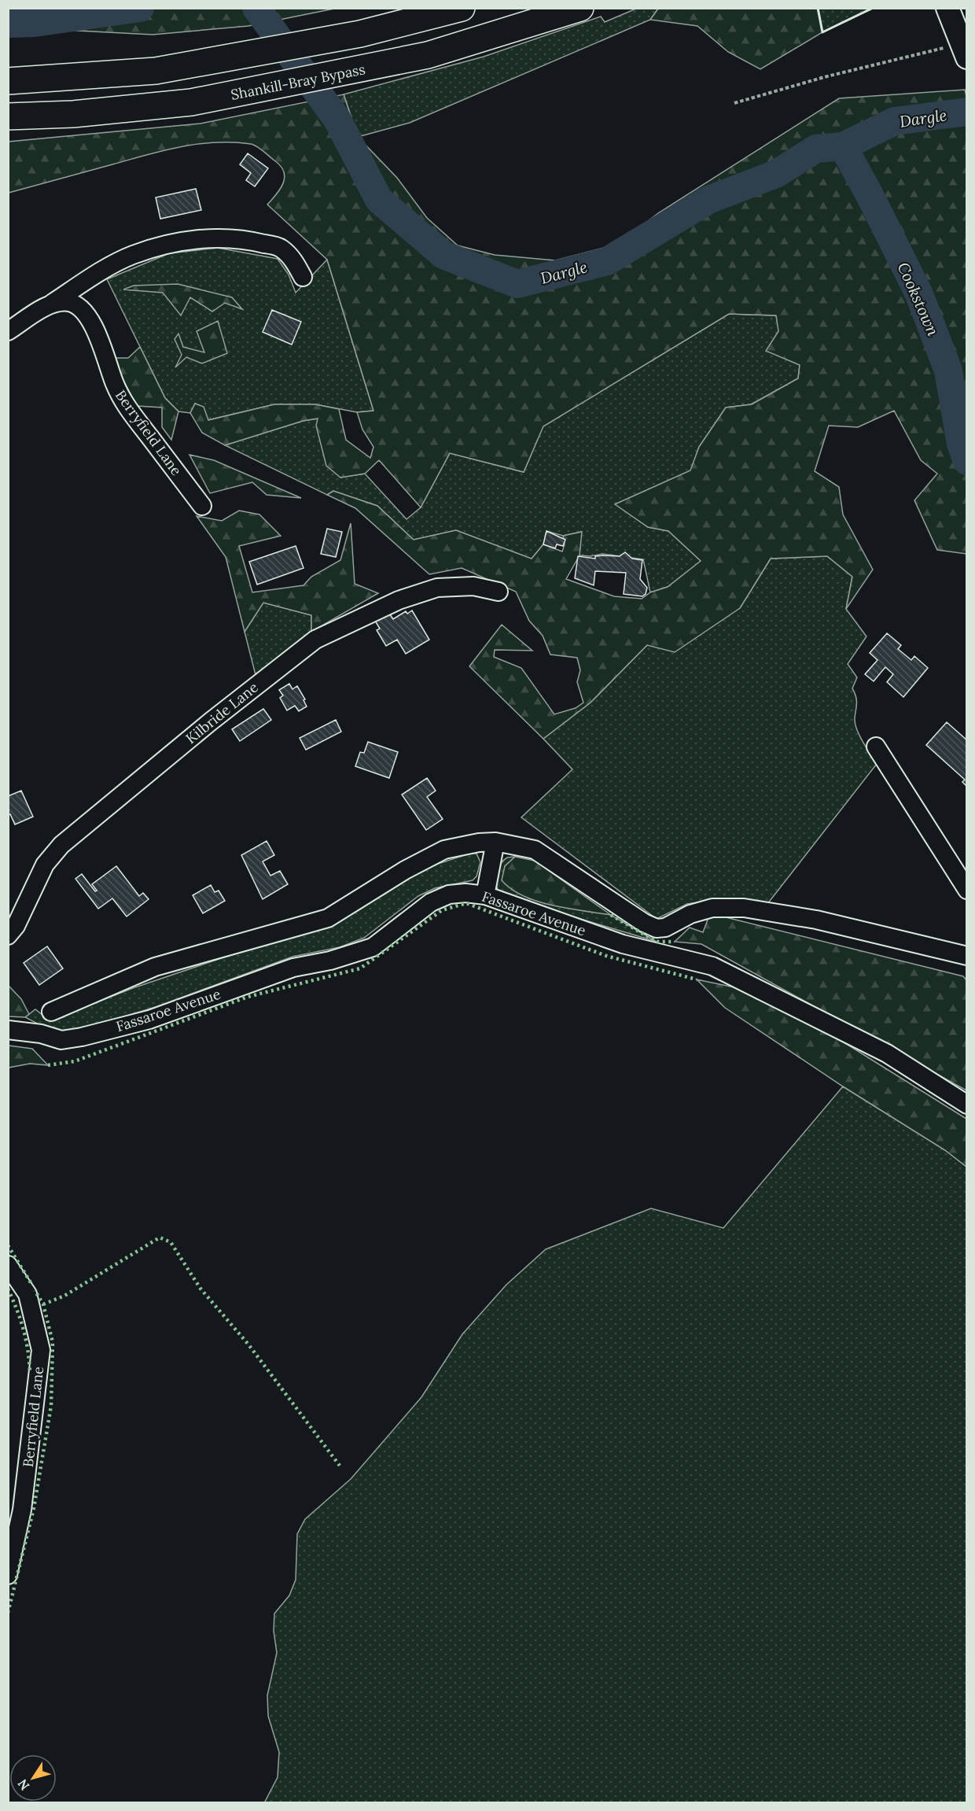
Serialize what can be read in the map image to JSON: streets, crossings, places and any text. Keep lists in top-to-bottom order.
{
  "streets": {
    "highway": ["Shankill-Bray Bypass"],
    "street": ["Berryfield Lane", "Kilbride Lane", "Fassaroe Avenue"]
  },
  "water": ["Dargle", "Cookstown"],
  "north": "bottom left"
}
